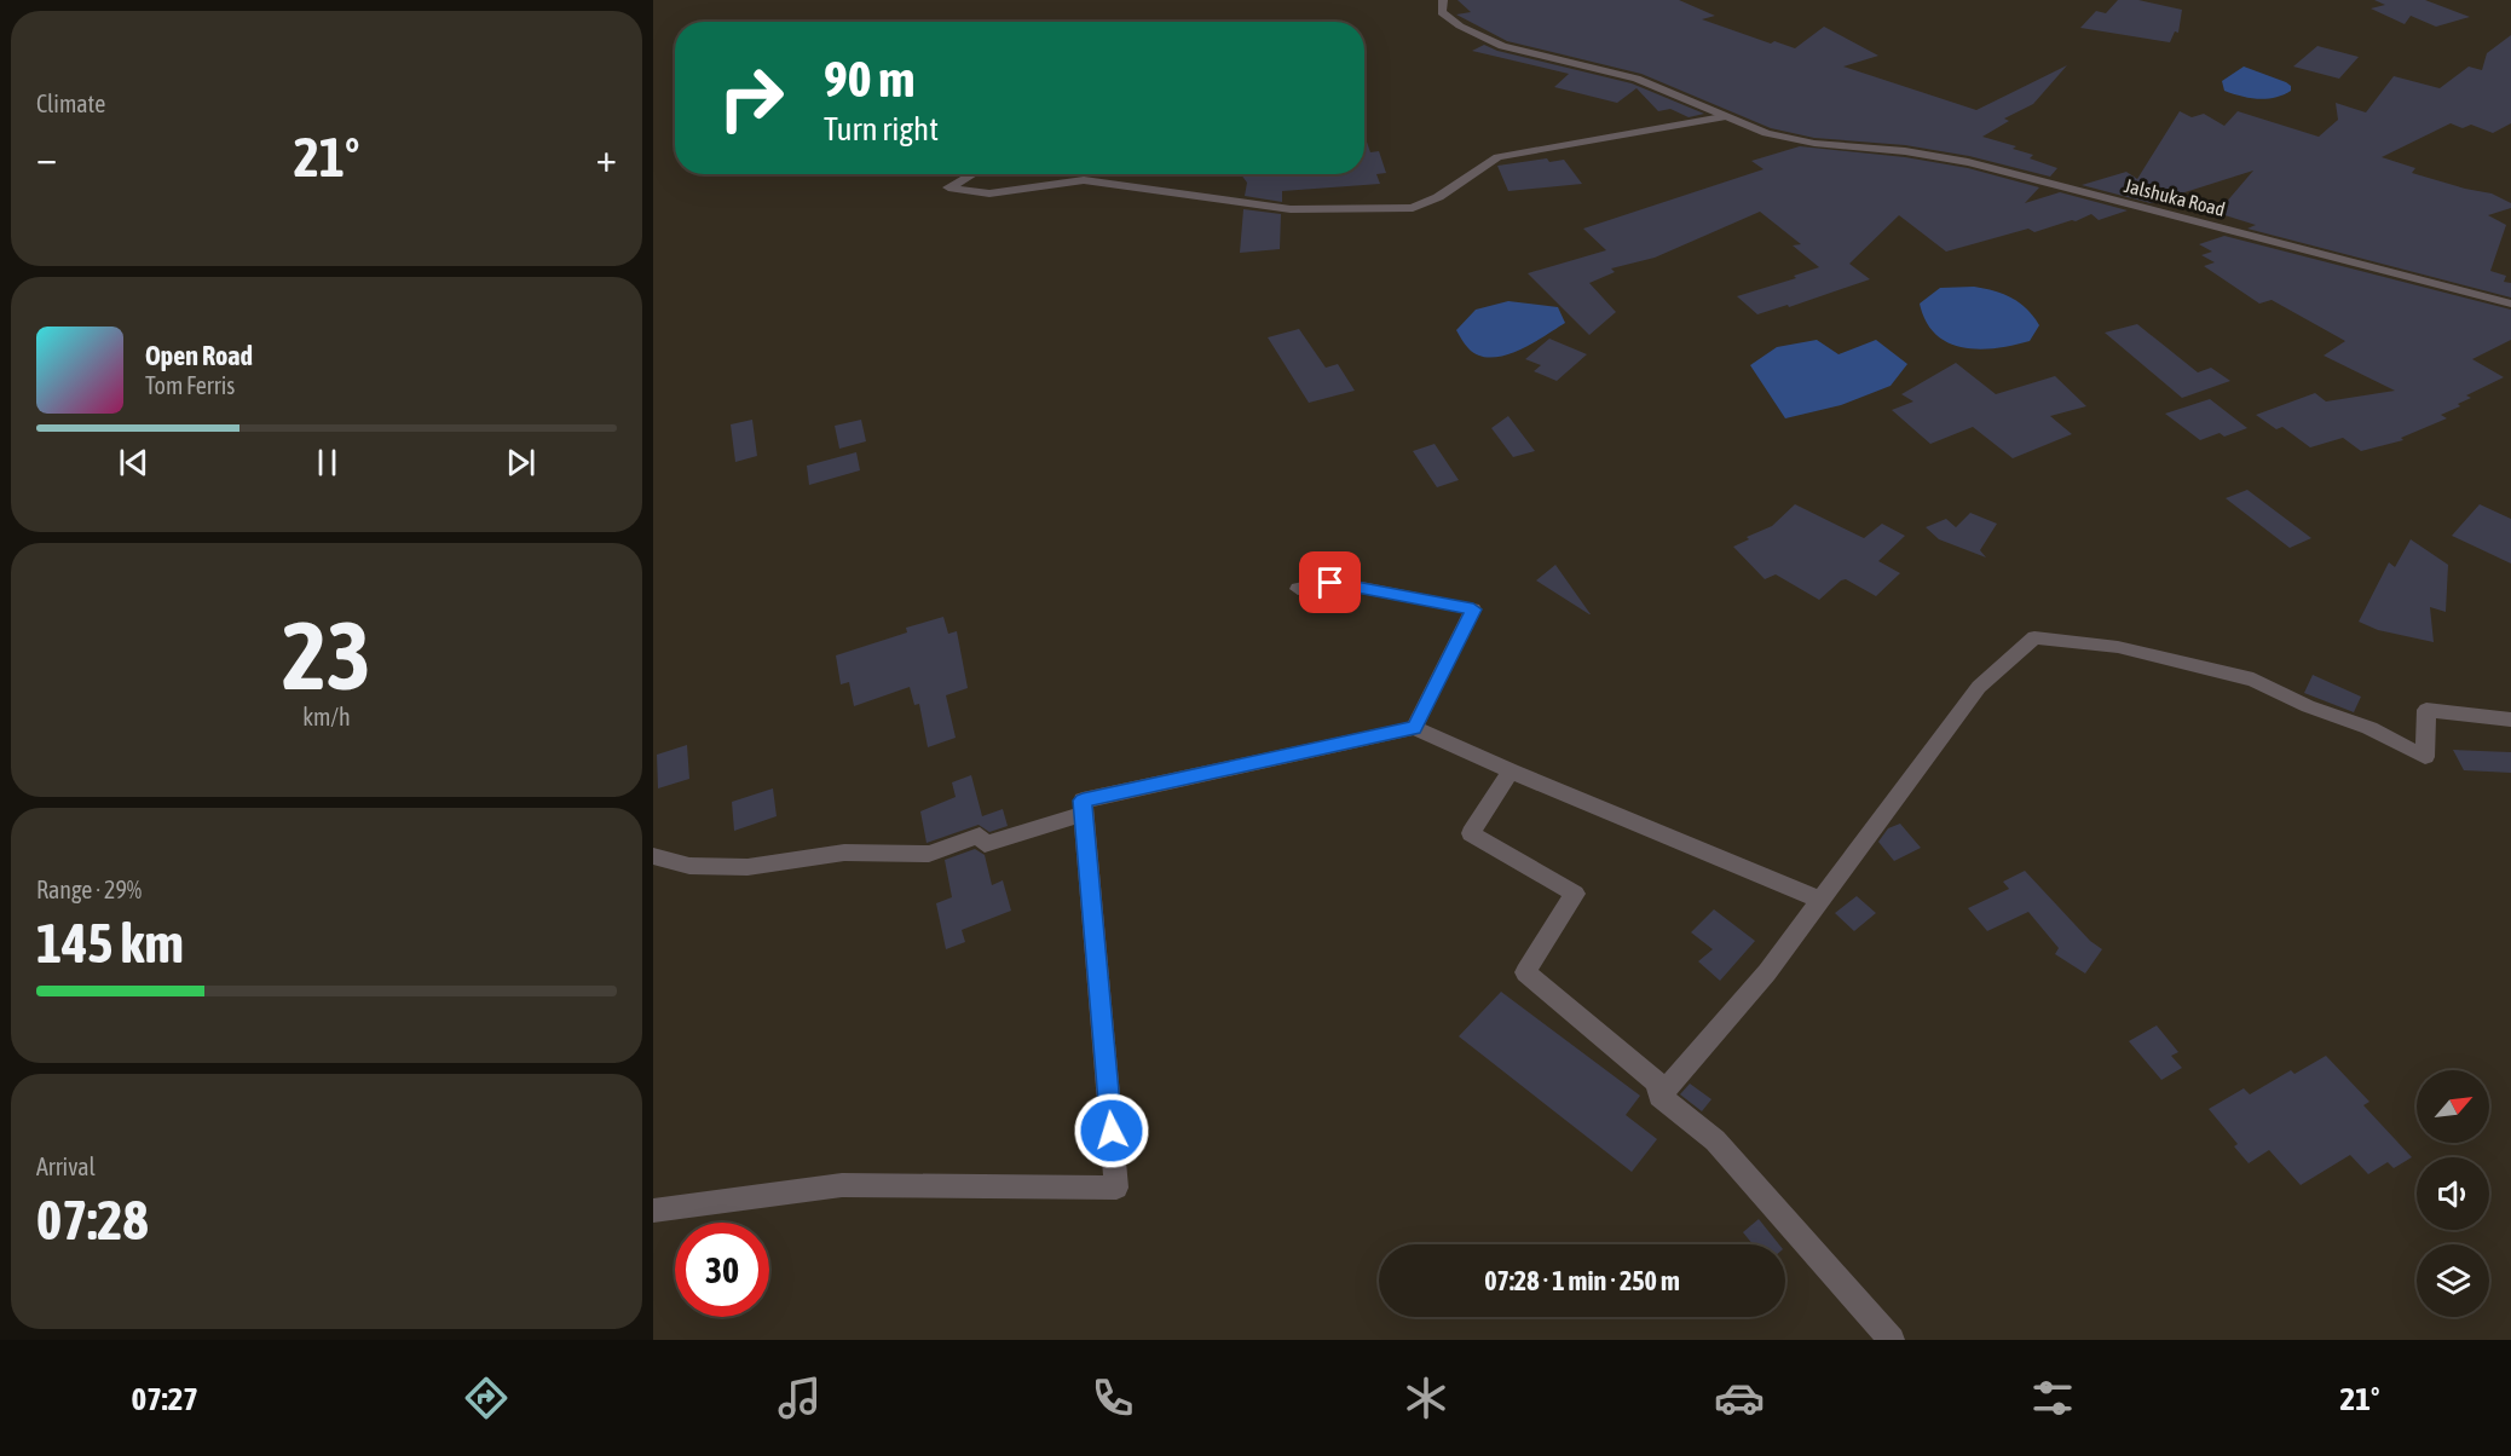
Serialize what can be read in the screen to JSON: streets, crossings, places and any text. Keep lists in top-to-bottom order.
{
  "streets": {
    "street": ["Jalshuka Road"]
  },
  "north": "top right",
  "page": {
    "tile": [
      "Climate",
      ["23", "km/h"],
      ["Range · 29%", "145 km"],
      ["Arrival", "07:28"]
    ],
    "turn": ["90 m", "Turn right"],
    "heat": ["−", "21°", "+"],
    "song": ["Open Road", "Tom Ferris"],
    "limit": "30",
    "trip": "07:28 · 1 min · 250 m",
    "tabs": ["07:27", "21°"]
  }
}
